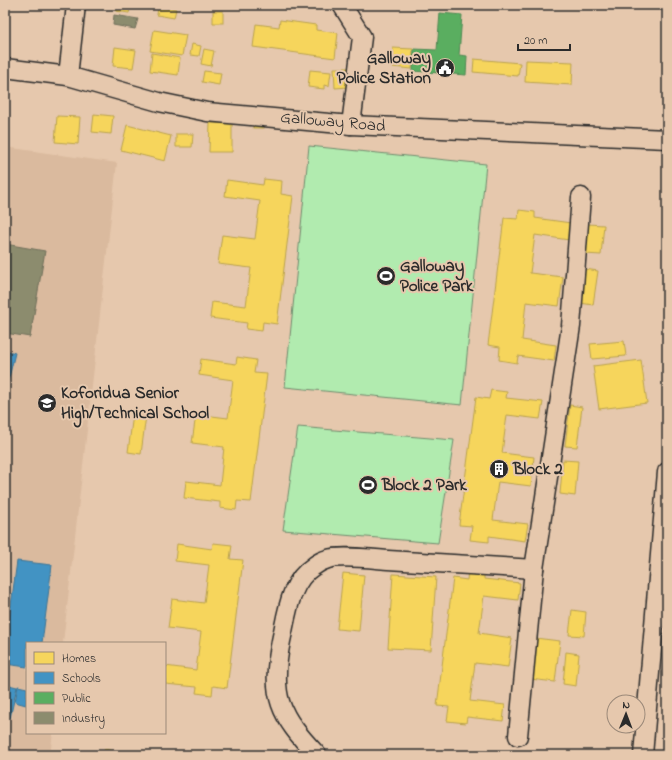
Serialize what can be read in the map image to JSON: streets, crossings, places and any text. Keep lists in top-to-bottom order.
{
  "streets": {
    "street": ["Galloway Road"]
  },
  "places": {
    "public building": ["Galloway Police Station"],
    "sports": ["Galloway Police Park", "Block 2 Park"],
    "school or university": ["Koforidua Senior High/Technical School"],
    "building": ["Block 2"]
  },
  "legend": [
    "Homes",
    "Schools",
    "Public",
    "Industry"
  ],
  "scale_bar": "20 m",
  "north": "top"
}
